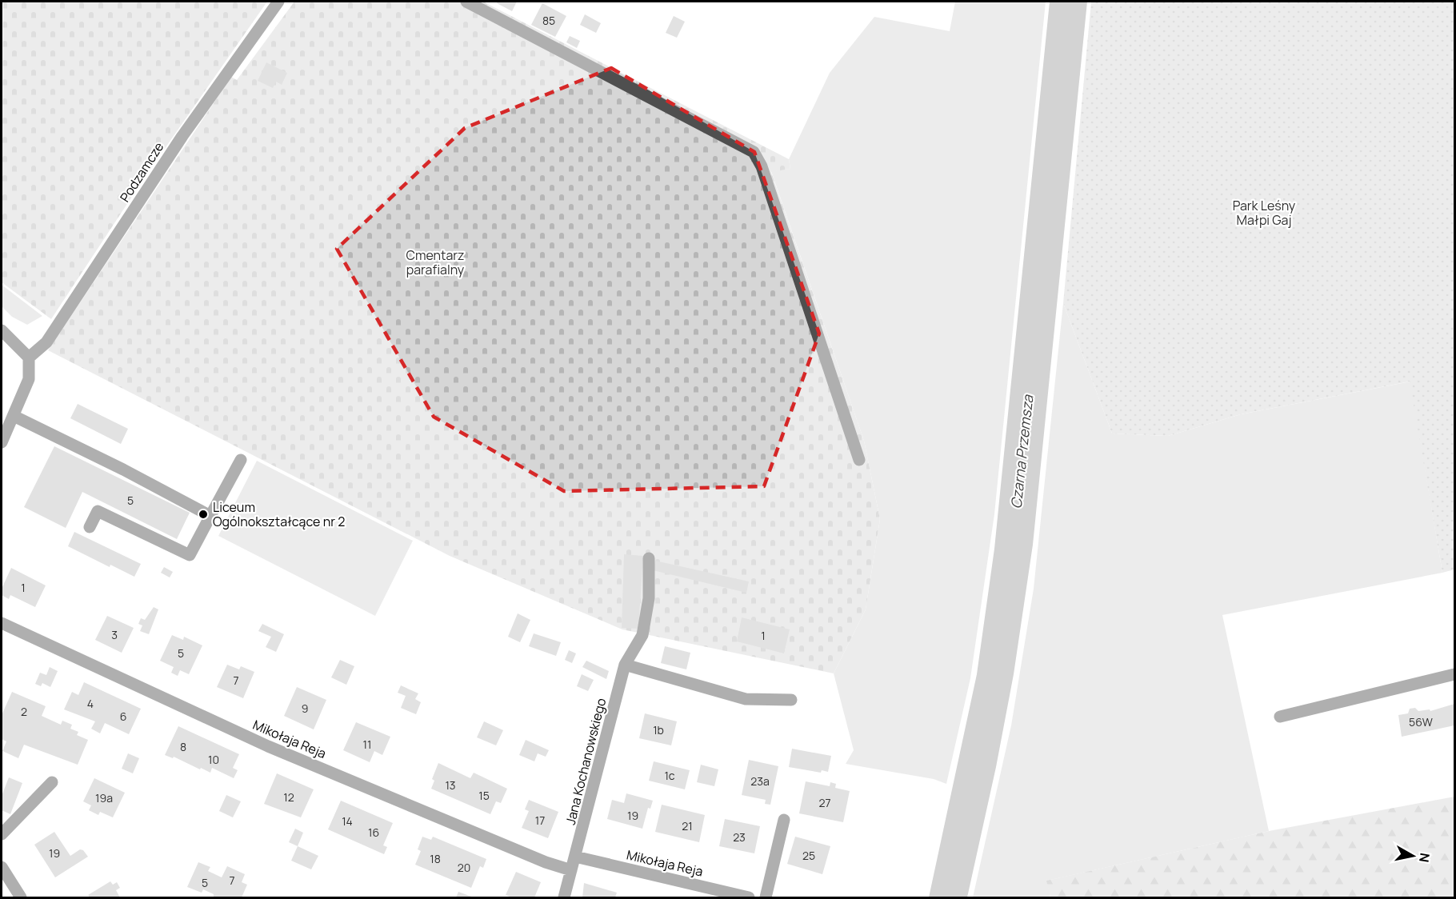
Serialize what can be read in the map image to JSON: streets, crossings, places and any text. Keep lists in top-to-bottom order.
{
  "streets": {
    "street": ["Podzamcze", "Mikołaja Reja", "Jana Kochanowskiego"]
  },
  "crossings": [
    ["Mikołaja Reja", "Jana Kochanowskiego"]
  ],
  "water": ["Czarna Przemsza"],
  "parks": ["Park Leśny Małpi Gaj", "Cmentarz parafialny"],
  "places": ["Liceum Ogólnokształcące nr 2"],
  "house_numbers": [
    "85",
    "5",
    "1",
    "3",
    "1",
    "5",
    "7",
    "4",
    "9",
    "2",
    "6",
    "56W",
    "1b",
    "11",
    "8",
    "10",
    "1c",
    "23a",
    "13",
    "15",
    "12",
    "19a",
    "27",
    "19",
    "17",
    "14",
    "21",
    "16",
    "23",
    "19",
    "25",
    "18",
    "20",
    "7",
    "5"
  ],
  "north": "right"
}
